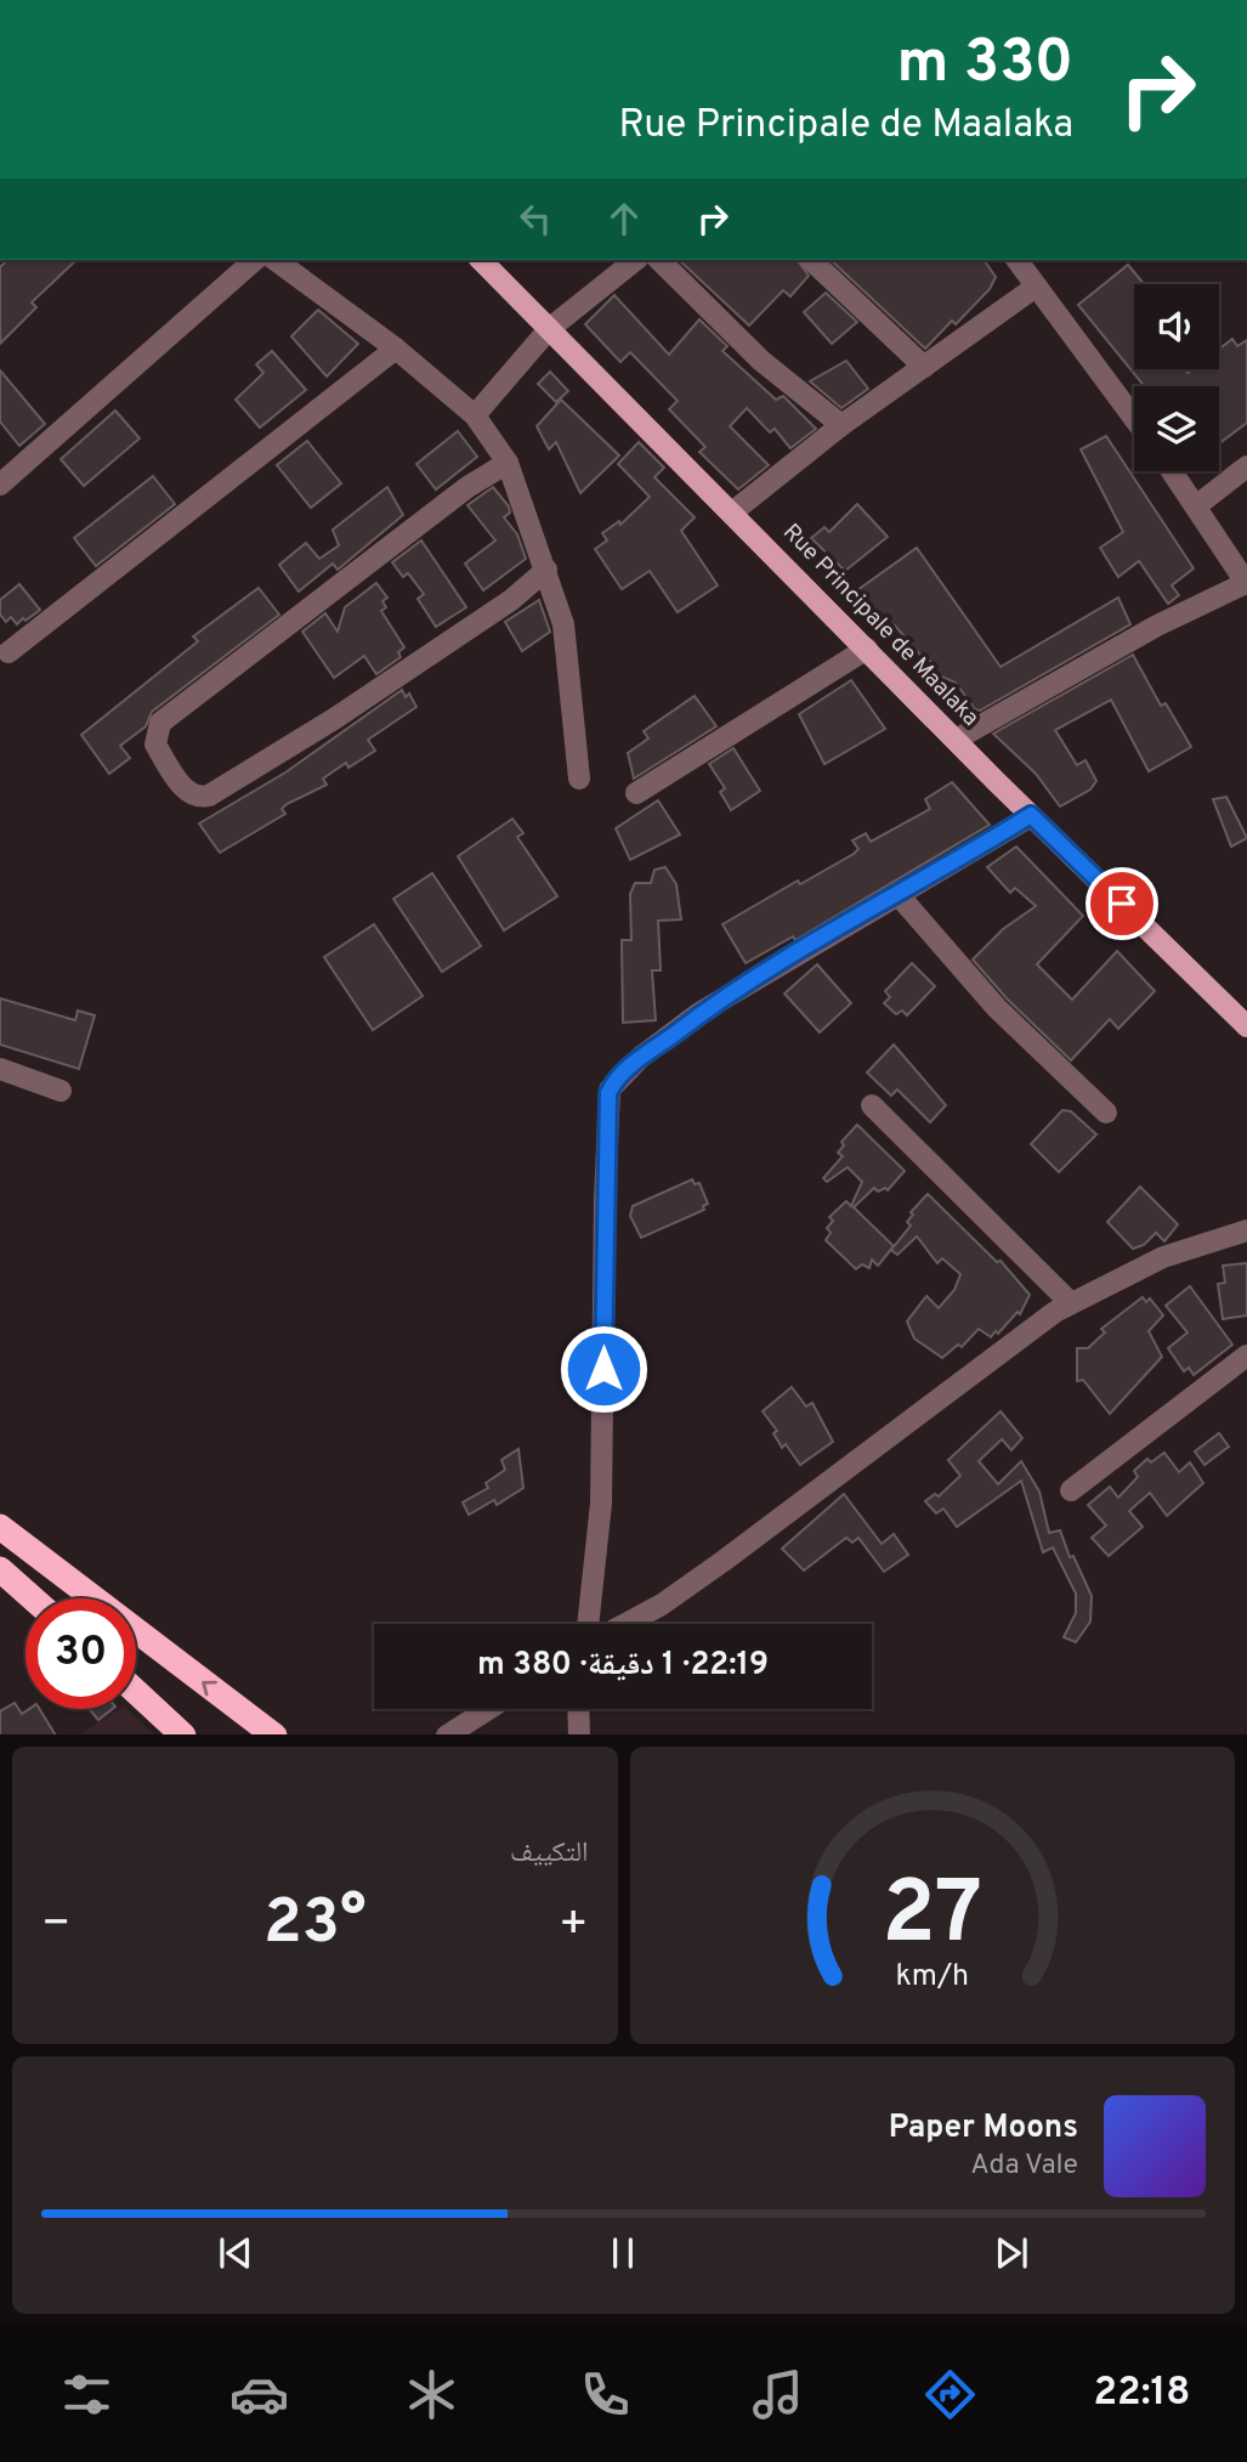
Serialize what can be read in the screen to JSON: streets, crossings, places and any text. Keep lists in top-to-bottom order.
{
  "streets": {
    "main road": ["Rue Principale de Maalaka"]
  },
  "page": {
    "turn": ["330 m", "Rue Principale de Maalaka"],
    "limit": "30",
    "trip": "22:19 · 1 دقيقة · 380 m",
    "tile": "التكييف",
    "heat": ["−", "23°", "+"],
    "song": ["Paper Moons", "Ada Vale"],
    "tabs": "22:18",
    "gauge": ["27", "km/h"]
  }
}
